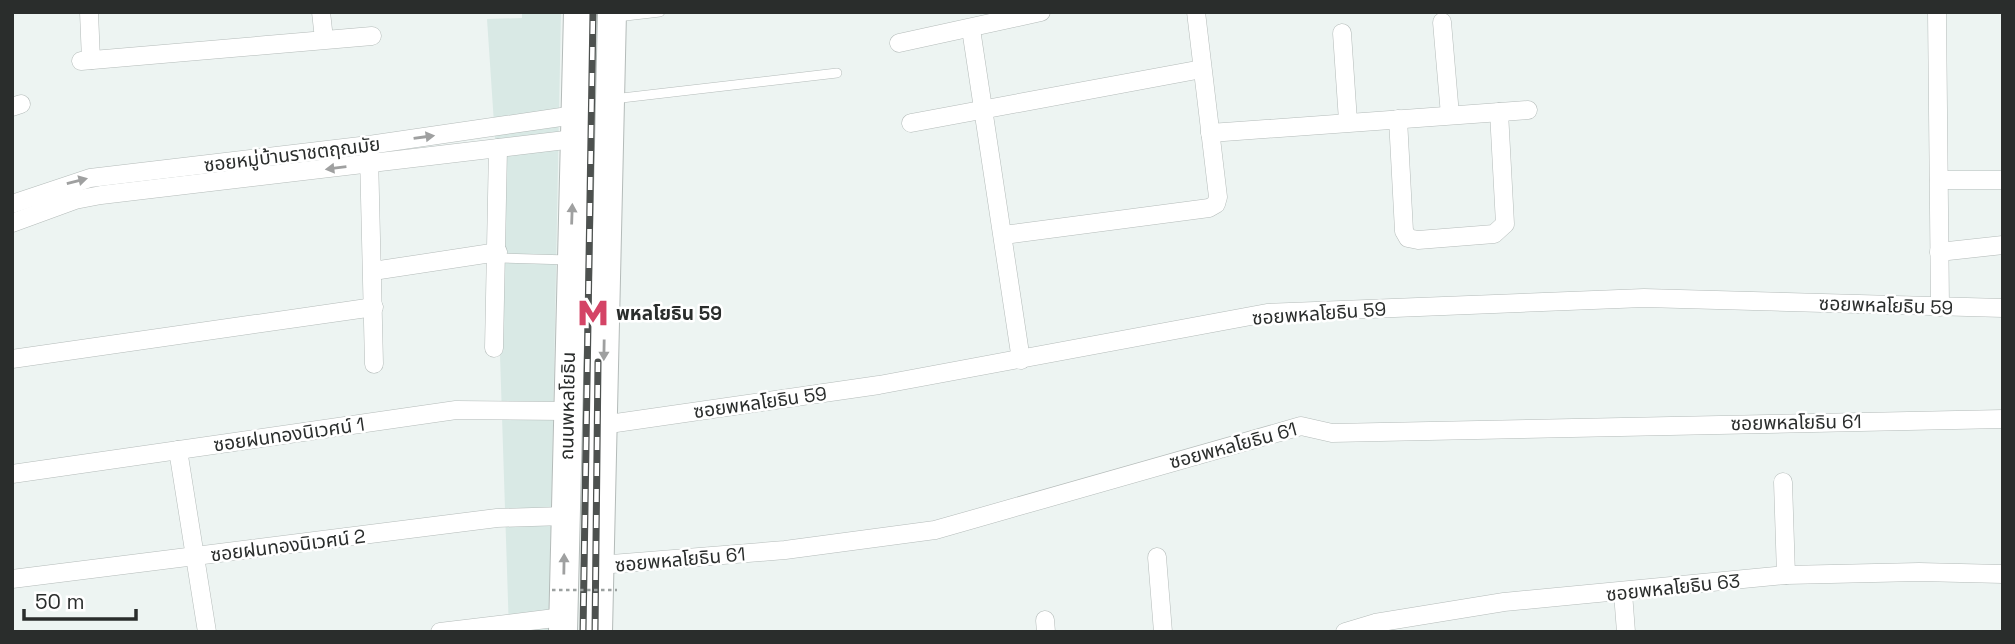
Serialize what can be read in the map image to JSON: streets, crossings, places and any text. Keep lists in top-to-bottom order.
{
  "streets": {
    "main road": ["ถนนพหลโยธิน"],
    "street": [
      "ซอยหมู่บ้านราชตฤณมัย",
      "ซอยพหลโยธิน 59",
      "ซอยพหลโยธิน 61",
      "ซอยฝนทองนิเวศน์ 1",
      "ซอยฝนทองนิเวศน์ 2",
      "ซอยพหลโยธิน 63"
    ]
  },
  "crossings": [
    ["ซอยหมู่บ้านราชตฤณมัย", "ถนนพหลโยธิน"],
    ["ซอยพหลโยธิน 59", "ถนนพหลโยธิน"],
    ["ถนนพหลโยธิน", "ซอยพหลโยธิน 61"],
    ["ถนนพหลโยธิน", "ซอยฝนทองนิเวศน์ 1"],
    ["ถนนพหลโยธิน", "ซอยฝนทองนิเวศน์ 2"]
  ],
  "places": {
    "metro station": ["พหลโยธิน 59"]
  },
  "scale_bar": "50 m"
}
